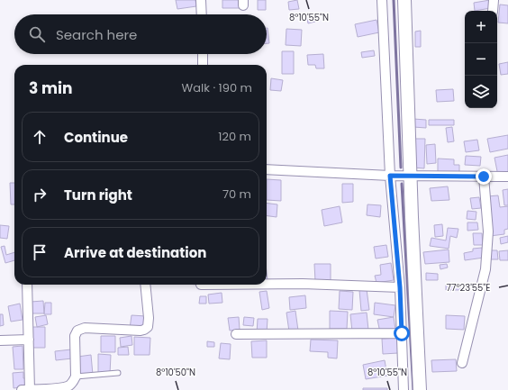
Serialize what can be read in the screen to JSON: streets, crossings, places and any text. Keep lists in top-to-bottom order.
{
  "page": {
    "map_buttons": ["+", "−"],
    "search": "Search here",
    "heading": ["3 min", "Walk · 190 m"],
    "list": [
      ["Continue", "120 m"],
      ["Turn right", "70 m"],
      "Arrive at destination"
    ]
  },
  "coordinates": ["8°10'55\"N", "77°23'55\"E", "8°10'50\"N"]
}
